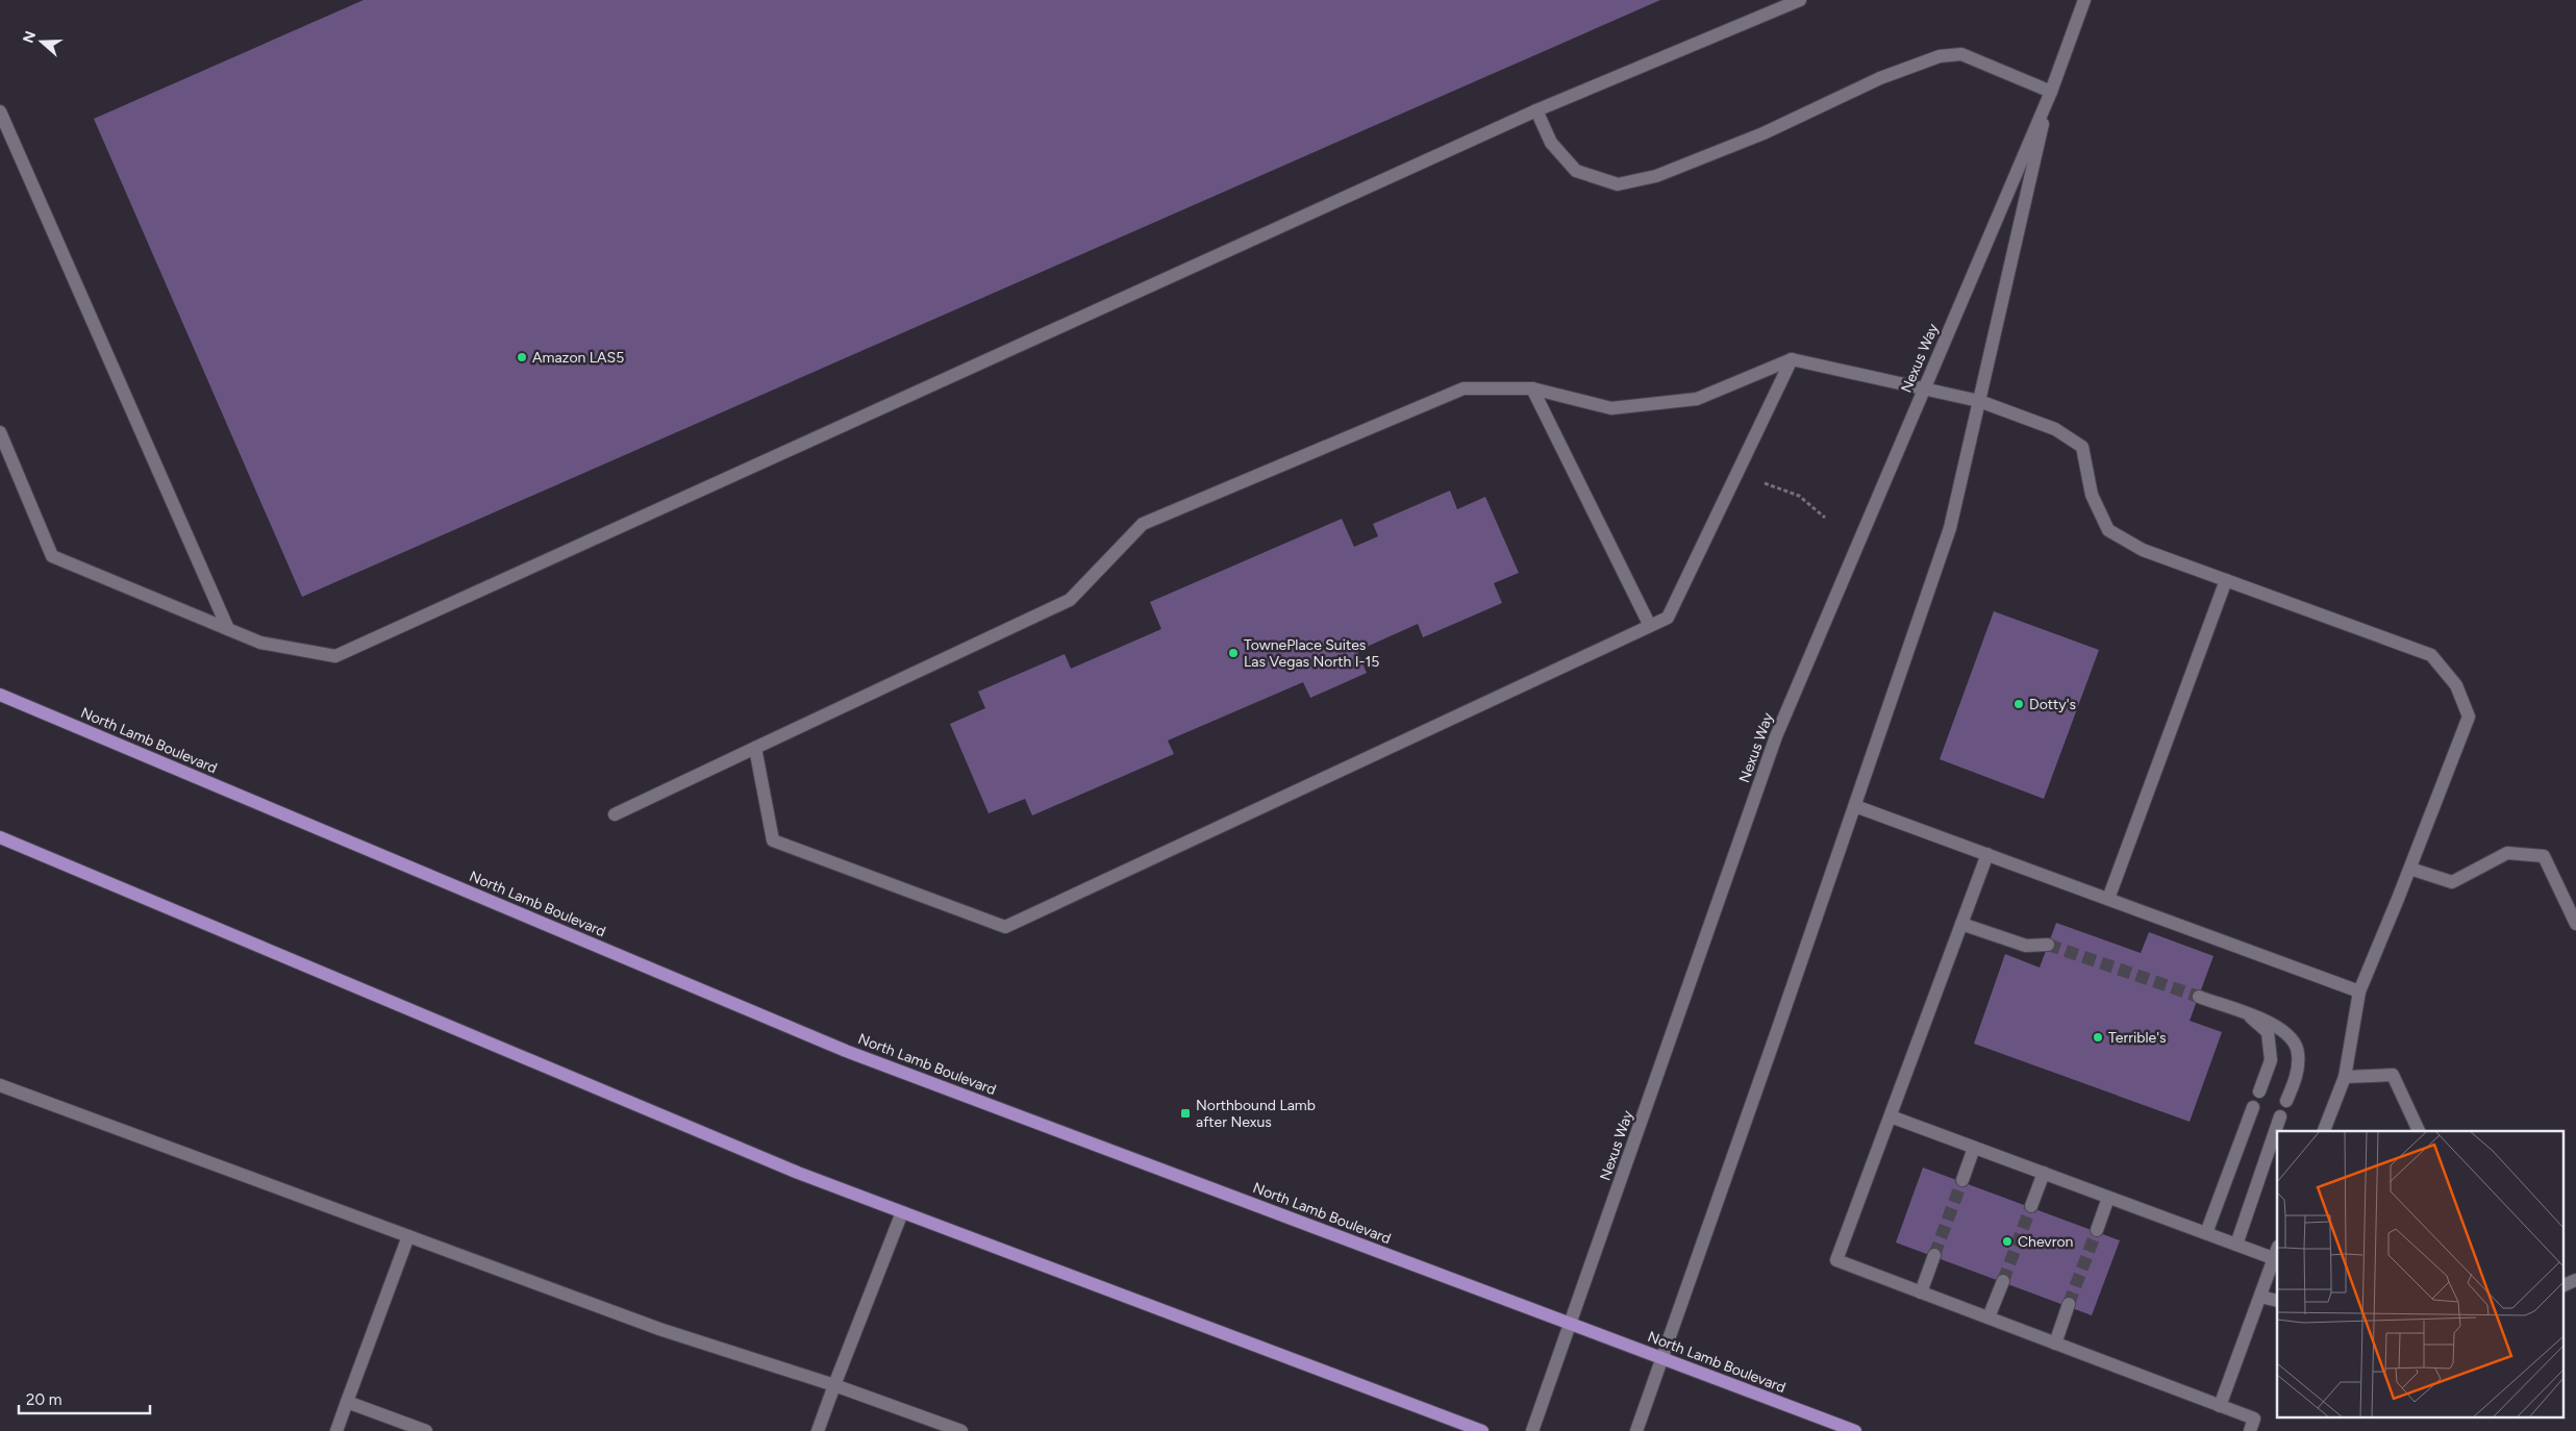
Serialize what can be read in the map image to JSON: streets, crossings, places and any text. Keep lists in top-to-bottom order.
{
  "streets": {
    "main road": ["North Lamb Boulevard"],
    "street": ["Nexus Way"]
  },
  "crossings": [
    ["Nexus Way", "North Lamb Boulevard"]
  ],
  "places": {
    "other": [
      "Amazon LAS5",
      "TownePlace Suites Las Vegas North I-15",
      "Dotty's",
      "Terrible's",
      "Chevron"
    ],
    "transit": ["Northbound Lamb after Nexus"]
  },
  "scale_bar": "20 m",
  "north": "left"
}
